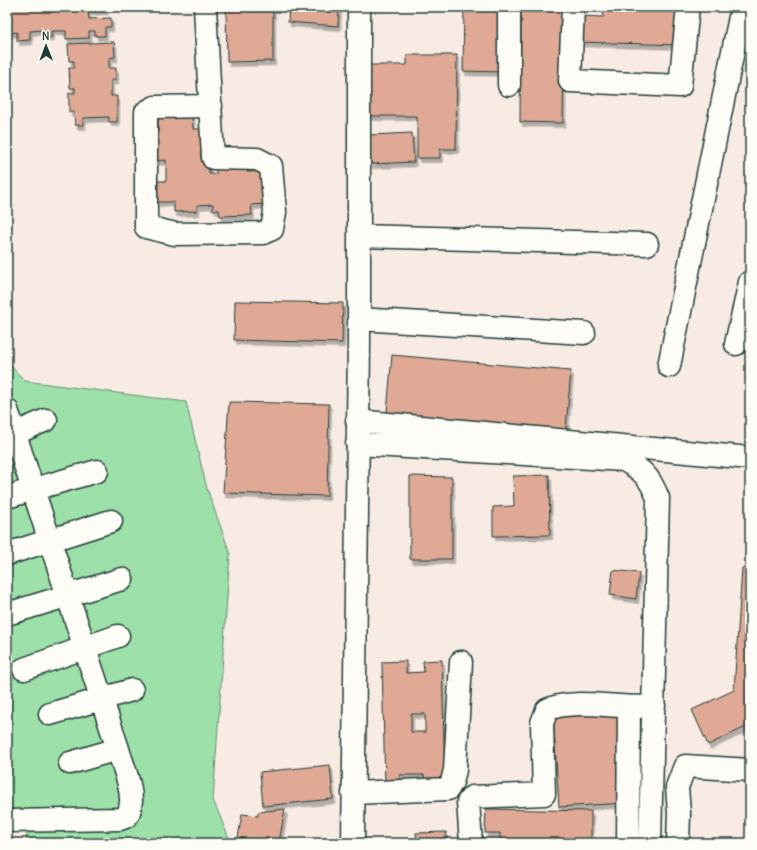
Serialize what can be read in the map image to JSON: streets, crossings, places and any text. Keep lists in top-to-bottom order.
{
  "north": "top"
}
